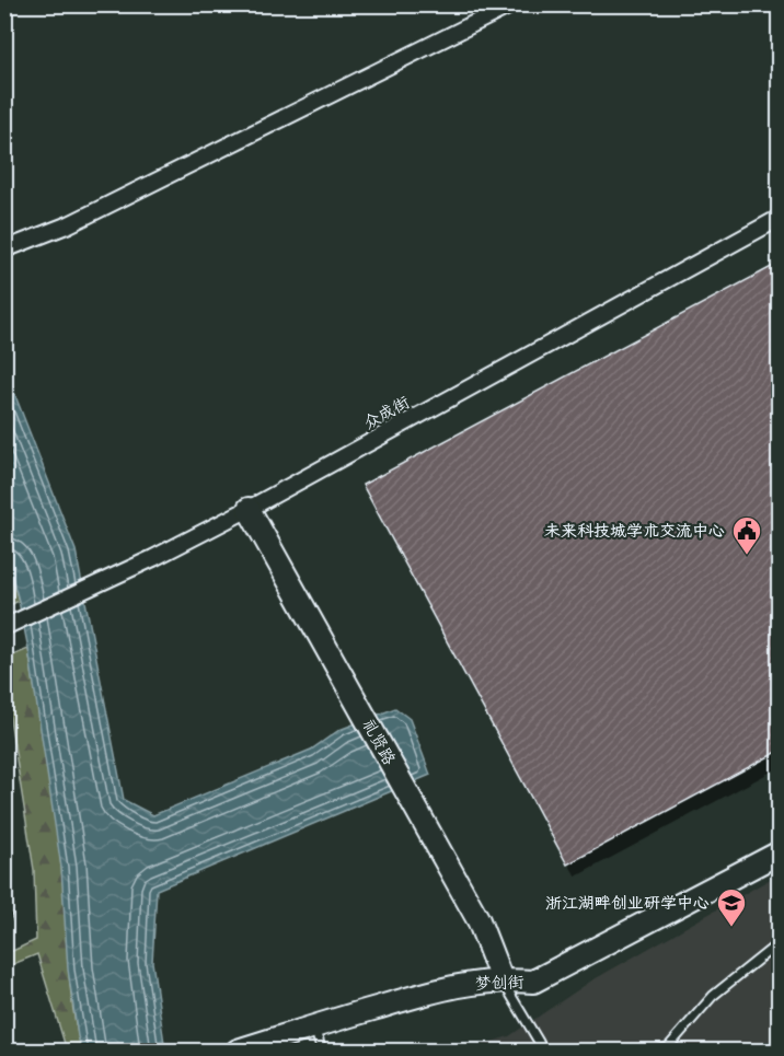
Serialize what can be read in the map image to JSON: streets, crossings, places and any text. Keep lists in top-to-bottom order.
{
  "streets": {
    "street": ["众成街", "礼贤路", "梦创街"]
  },
  "crossings": [
    ["众成街", "礼贤路"],
    ["礼贤路", "梦创街"]
  ],
  "places": {
    "public building": ["未来科技城学术交流中心"],
    "school or university": ["浙江湖畔创业研学中心"]
  }
}
